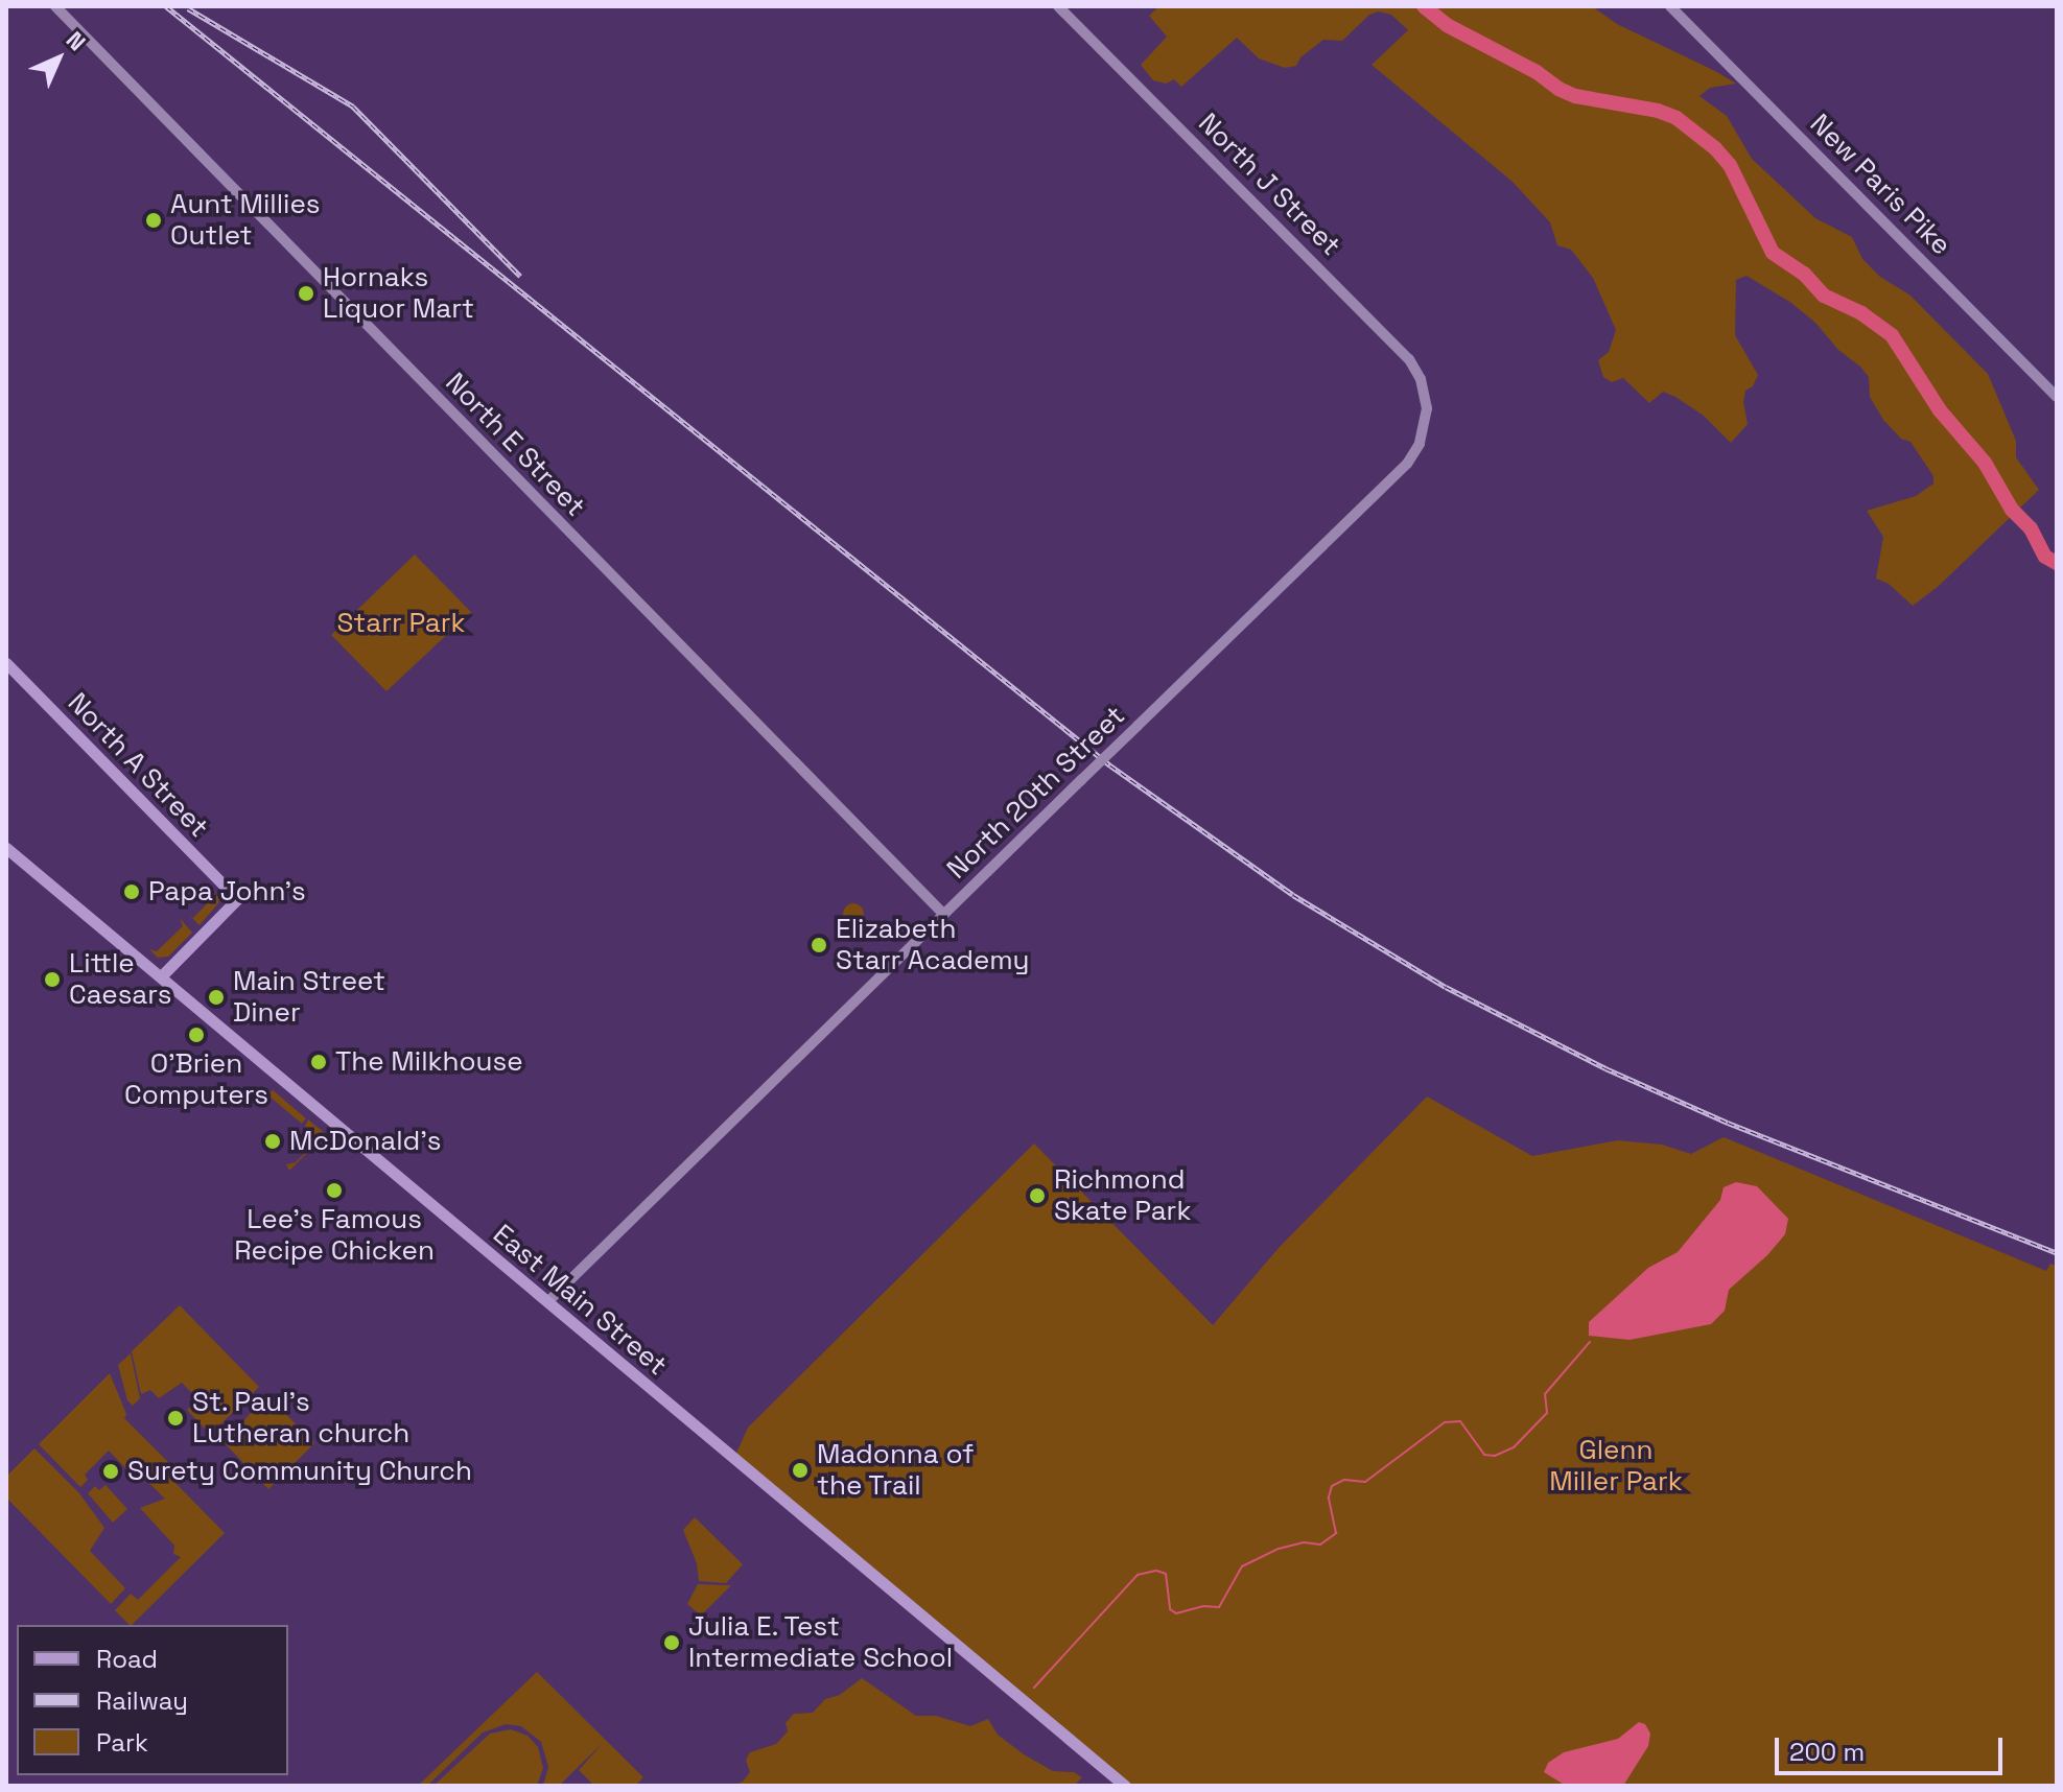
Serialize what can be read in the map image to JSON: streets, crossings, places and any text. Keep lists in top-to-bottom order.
{
  "streets": {
    "main road": ["North A Street", "East Main Street"],
    "street": [
      "North J Street",
      "New Paris Pike",
      "North E Street",
      "North 20th Street"
    ]
  },
  "crossings": [
    ["North J Street", "North 20th Street"],
    ["North E Street", "North 20th Street"],
    ["North A Street", "East Main Street"],
    ["North 20th Street", "East Main Street"]
  ],
  "parks": ["Starr Park", "Glenn Miller Park"],
  "places": [
    "Aunt Millies Outlet",
    "Hornaks Liquor Mart",
    "Papa John's",
    "Elizabeth Starr Academy",
    "Little Caesars",
    "Main Street Diner",
    "O'Brien Computers",
    "The Milkhouse",
    "McDonald's",
    "Lee's Famous Recipe Chicken",
    "Richmond Skate Park",
    "St. Paul's Lutheran church",
    "Madonna of the Trail",
    "Surety Community Church",
    "Julia E. Test Intermediate School"
  ],
  "legend": ["Road", "Railway", "Park"],
  "scale_bar": "200 m",
  "north": "top right"
}
